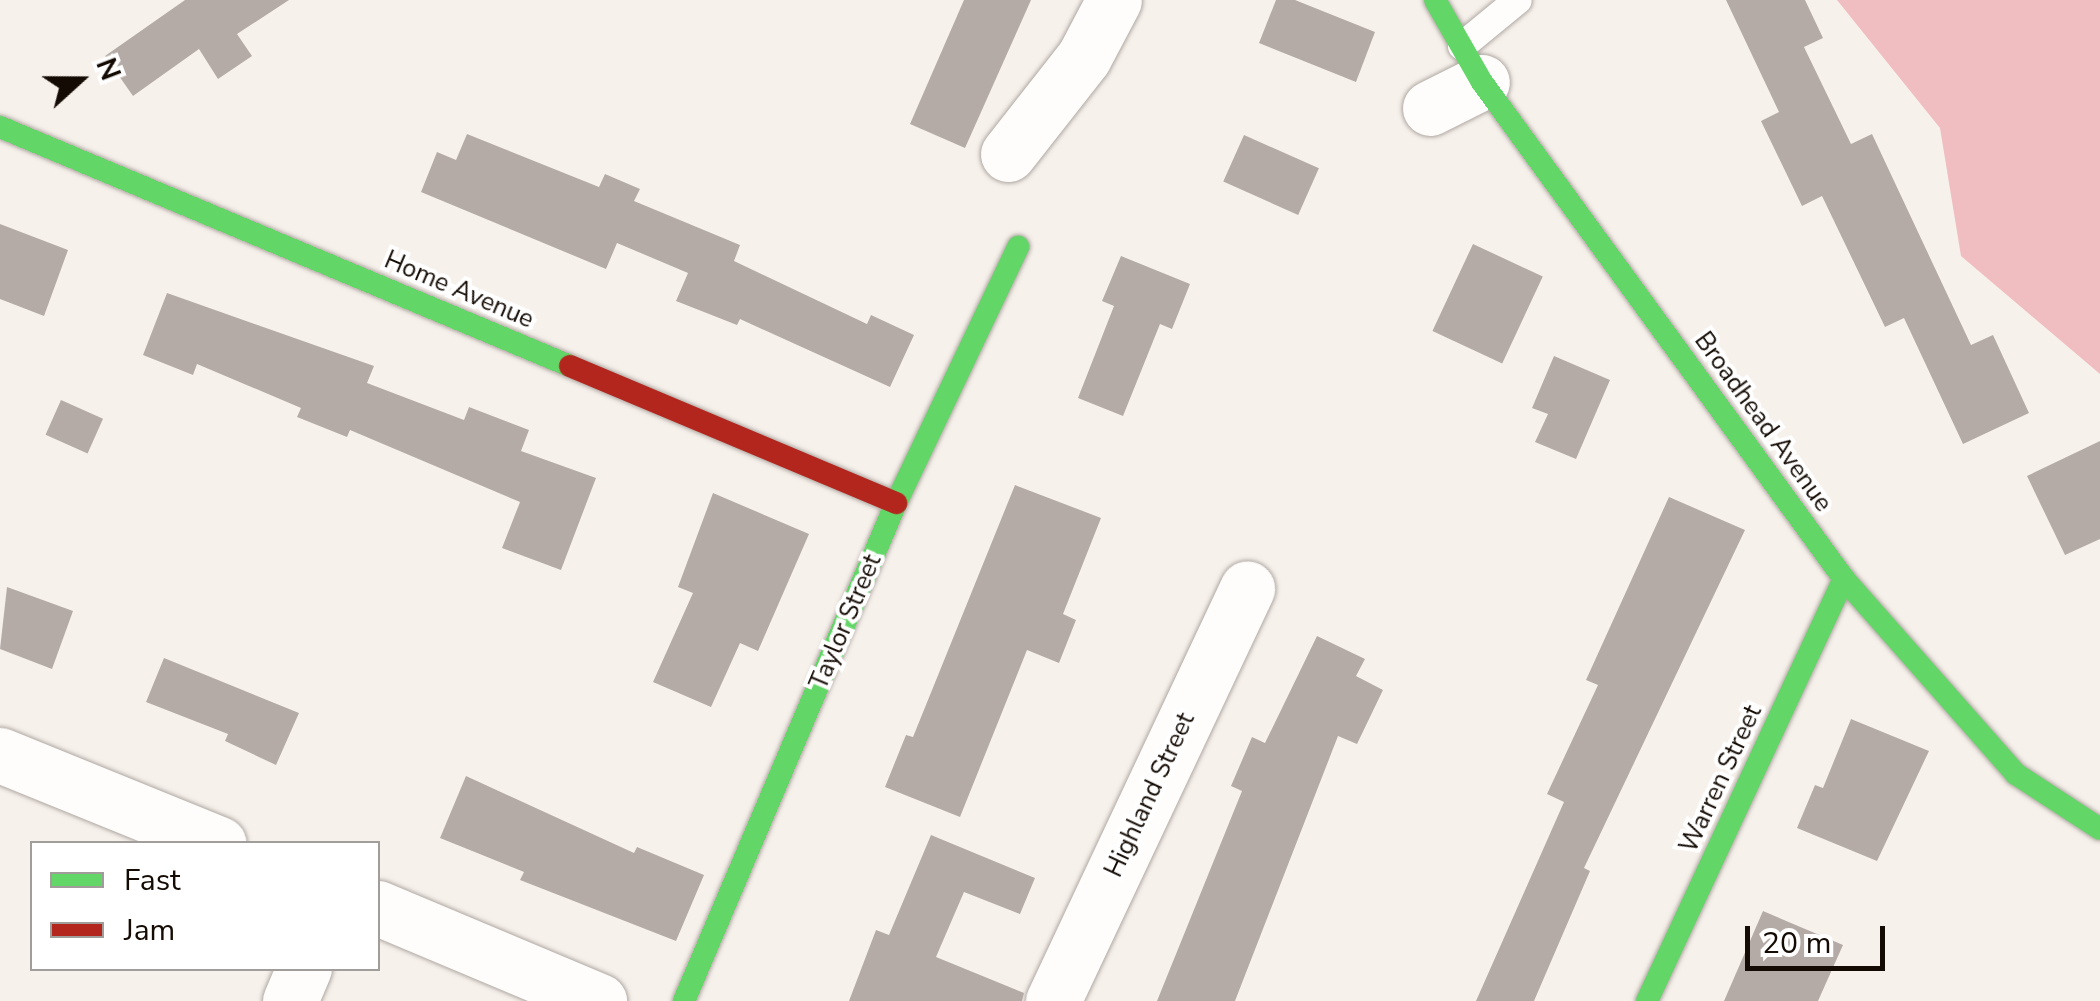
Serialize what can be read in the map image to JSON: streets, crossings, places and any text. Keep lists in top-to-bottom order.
{
  "streets": {
    "street": [
      "Home Avenue",
      "Broadhead Avenue",
      "Taylor Street",
      "Warren Street",
      "Highland Street"
    ]
  },
  "crossings": [
    ["Home Avenue", "Taylor Street"],
    ["Broadhead Avenue", "Warren Street"]
  ],
  "legend": ["Fast", "Jam"],
  "scale_bar": "20 m",
  "north": "right"
}
